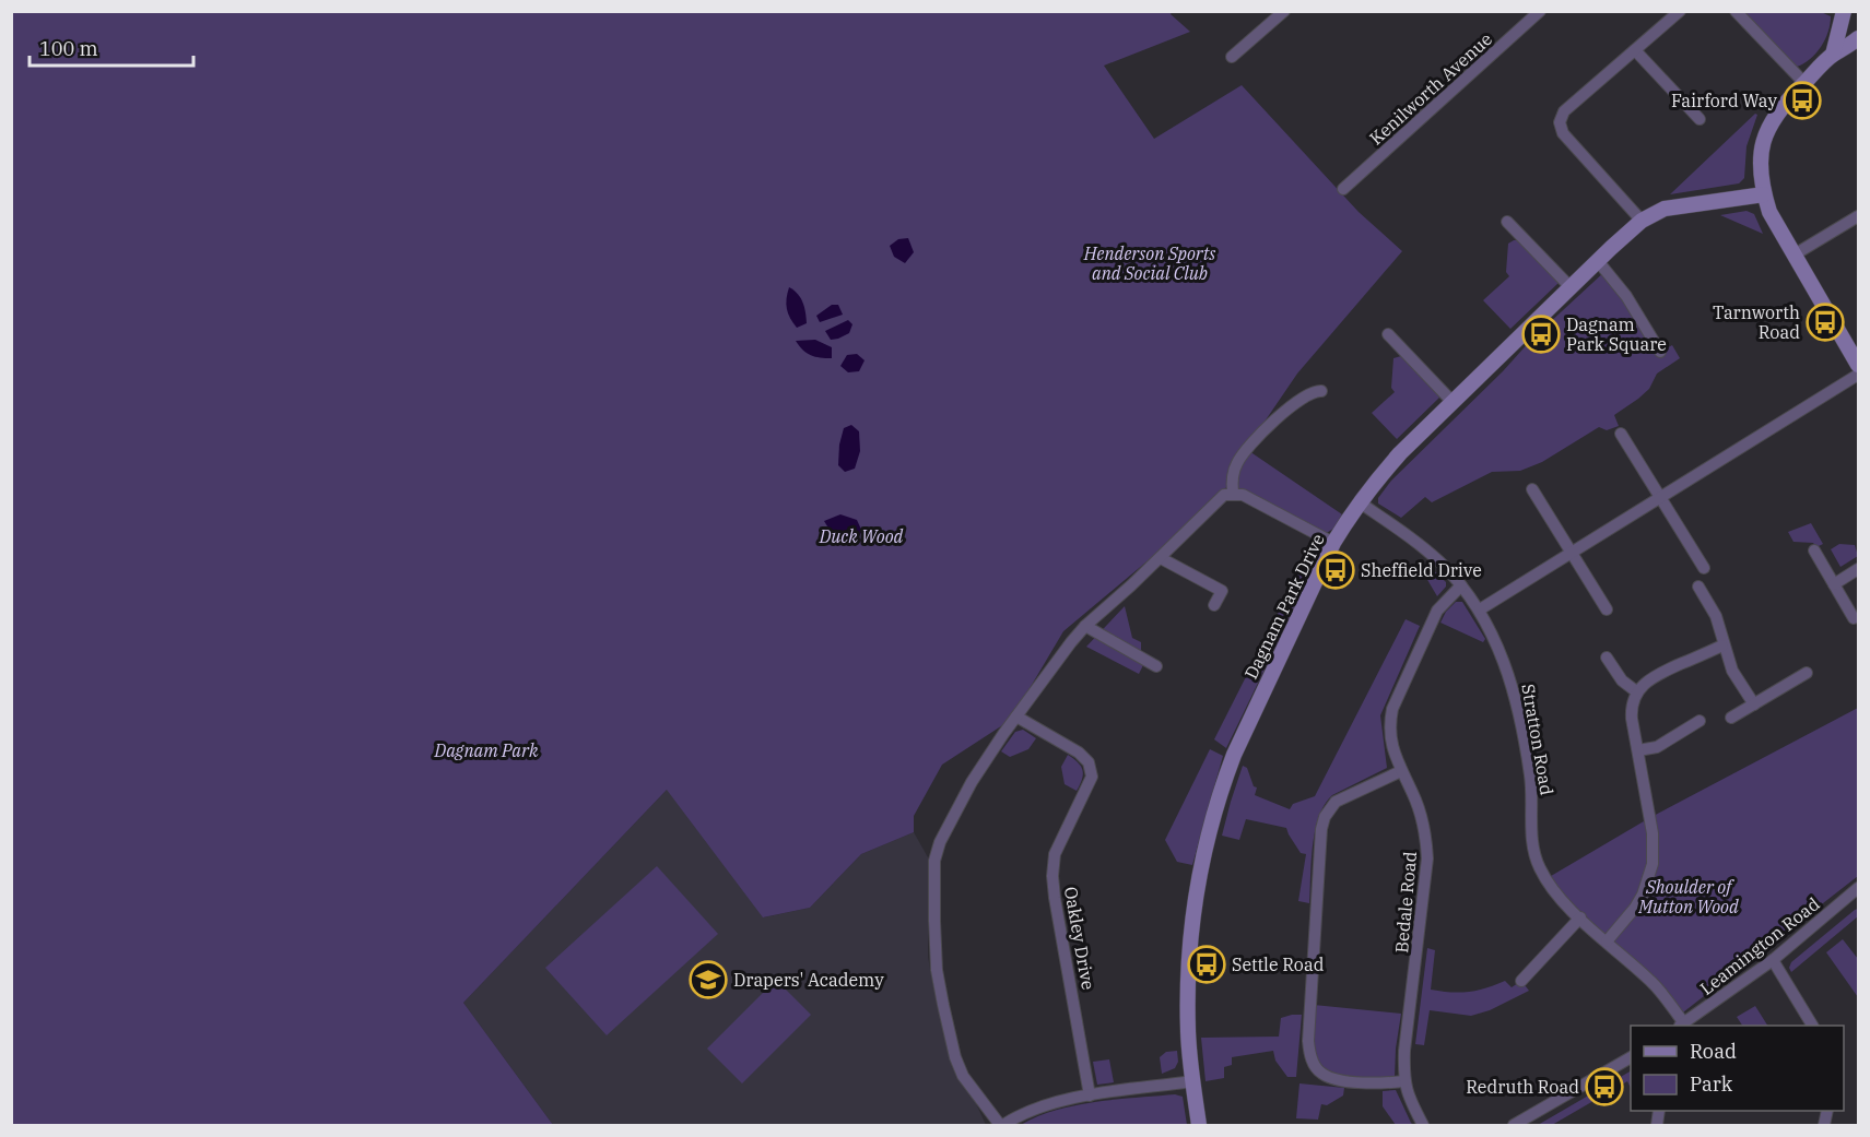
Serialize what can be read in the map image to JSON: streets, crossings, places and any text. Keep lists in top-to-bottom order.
{
  "streets": {
    "street": [
      "Kenilworth Avenue",
      "Dagnam Park Drive",
      "Stratton Road",
      "Bedale Road",
      "Oakley Drive",
      "Leamington Road"
    ]
  },
  "crossings": [
    ["Dagnam Park Drive", "Stratton Road"],
    ["Stratton Road", "Bedale Road"],
    ["Stratton Road", "Leamington Road"]
  ],
  "parks": [
    "Henderson Sports and Social Club",
    "Duck Wood",
    "Dagnam Park",
    "Shoulder of Mutton Wood"
  ],
  "places": {
    "bus stop": [
      "Fairford Way",
      "Tarnworth Road",
      "Dagnam Park Square",
      "Sheffield Drive",
      "Settle Road",
      "Redruth Road"
    ],
    "school or university": ["Drapers' Academy"]
  },
  "legend": ["Road", "Park"],
  "scale_bar": "100 m"
}
